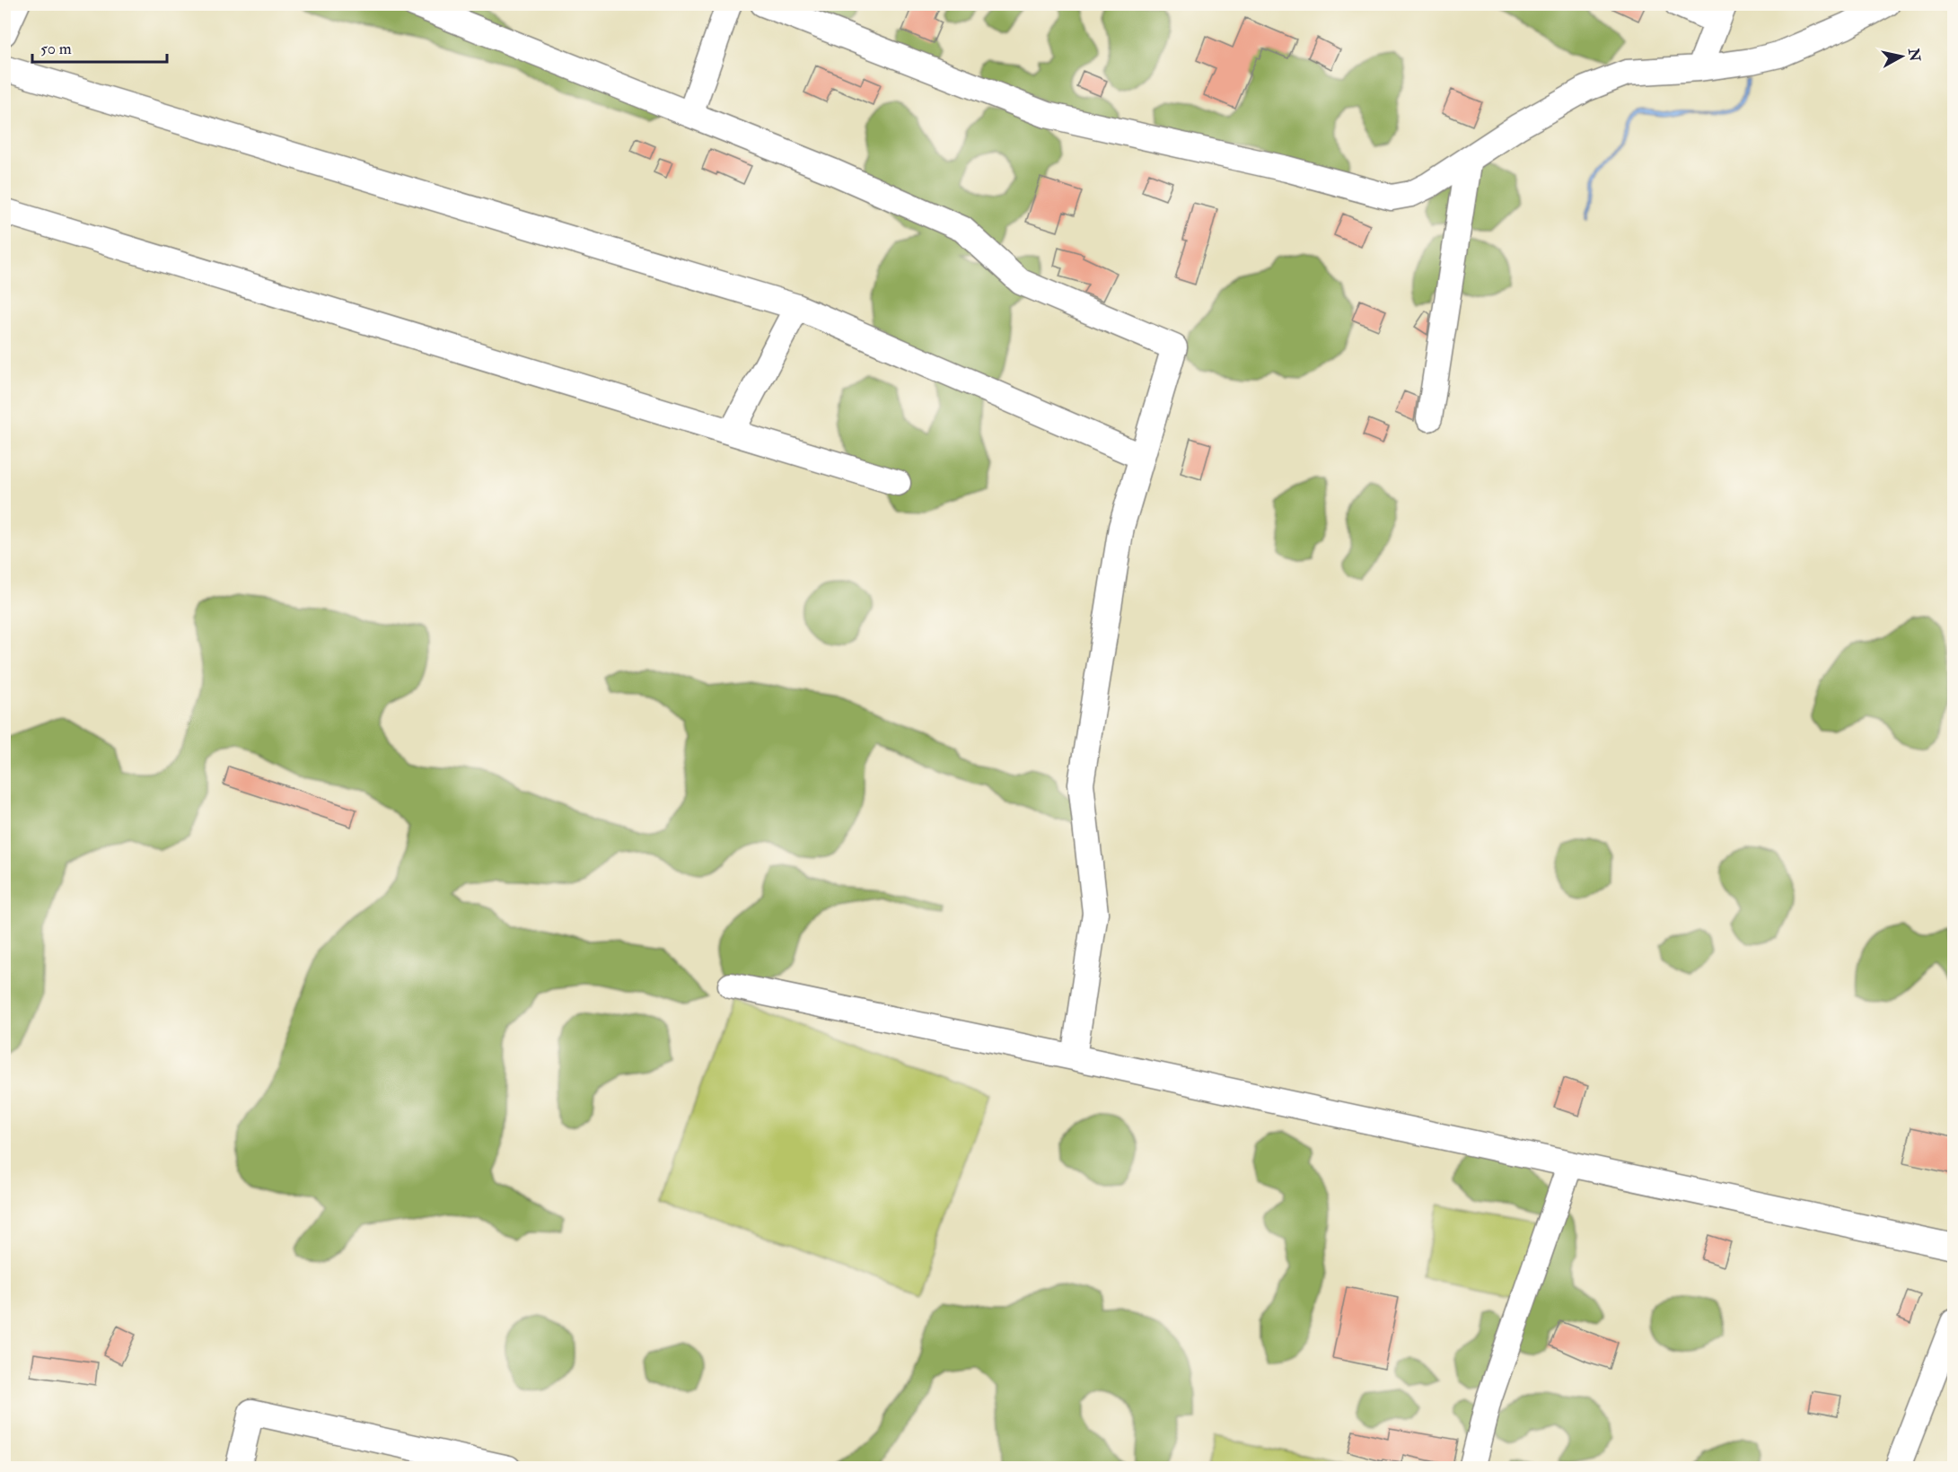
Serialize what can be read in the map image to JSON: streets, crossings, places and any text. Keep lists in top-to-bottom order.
{
  "scale_bar": "50 m",
  "north": "right"
}
